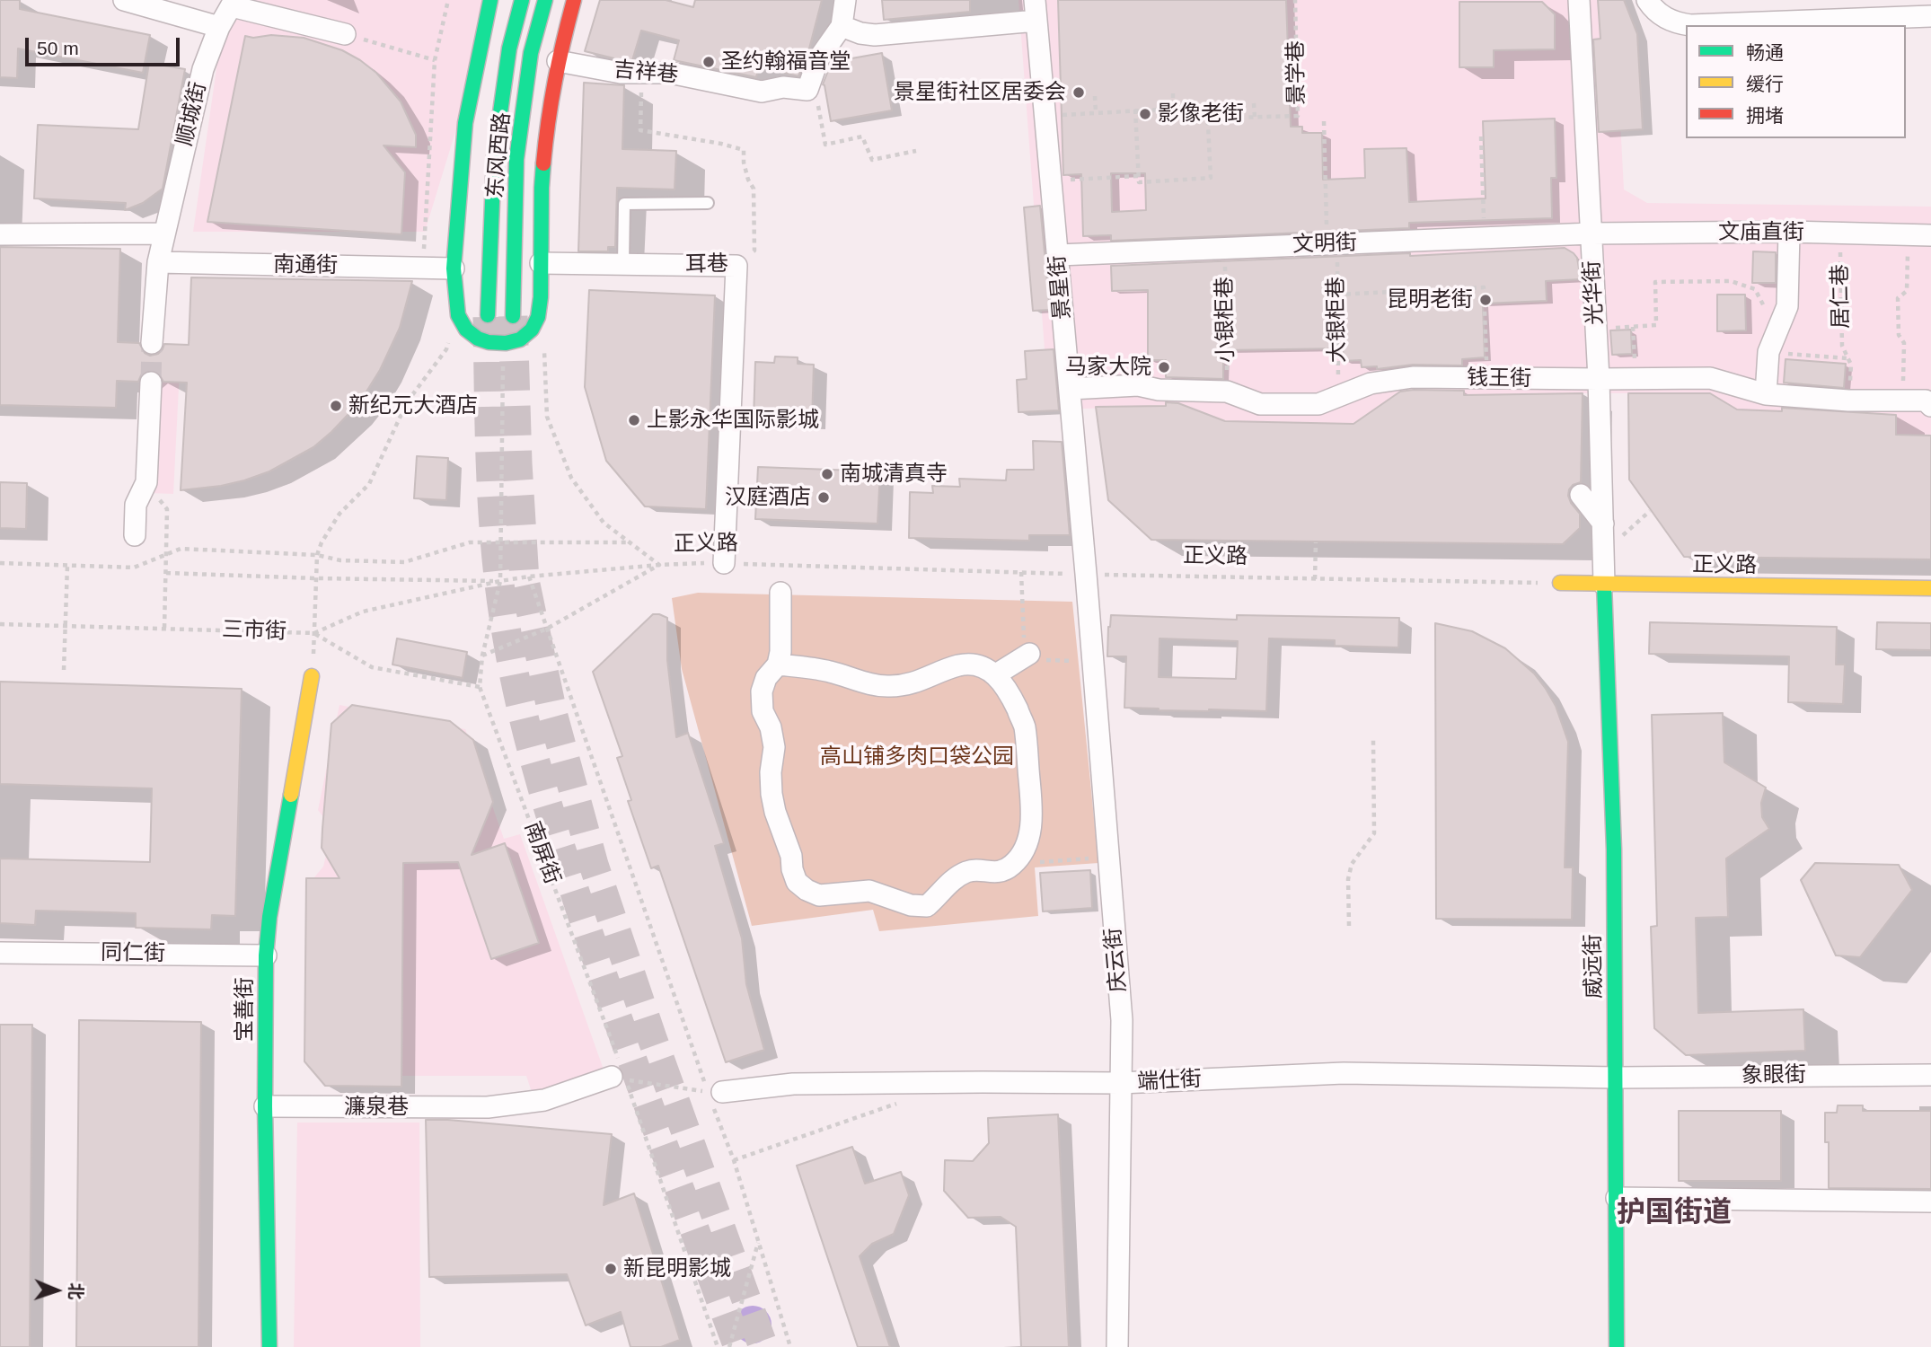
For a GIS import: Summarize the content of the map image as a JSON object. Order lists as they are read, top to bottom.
{
  "streets": {
    "street": [
      "吉祥巷",
      "顺城街",
      "东风西路",
      "文庙直街",
      "文明街",
      "耳巷",
      "南通街",
      "景星街",
      "光华街",
      "钱王街",
      "正义路",
      "同仁街",
      "庆云街",
      "威远街",
      "宝善街",
      "象眼街",
      "端仕街",
      "濂泉巷"
    ],
    "path": [
      "景学巷",
      "居仁巷",
      "小银柜巷",
      "大银柜巷",
      "三市街",
      "南屏街"
    ]
  },
  "crossings": [
    ["吉祥巷", "耳巷"],
    ["景学巷", "景星街"],
    ["顺城街", "南通街"],
    ["文庙直街", "文明街"],
    ["文庙直街", "光华街"],
    ["文庙直街", "居仁巷"],
    ["文明街", "景星街"],
    ["文明街", "光华街"],
    ["文明街", "小银柜巷"],
    ["文明街", "大银柜巷"],
    ["景星街", "钱王街"],
    ["景星街", "正义路"],
    ["景星街", "庆云街"],
    ["光华街", "钱王街"],
    ["光华街", "正义路"],
    ["光华街", "威远街"],
    ["居仁巷", "钱王街"],
    ["小银柜巷", "钱王街"],
    ["大银柜巷", "钱王街"],
    ["正义路", "三市街"],
    ["正义路", "南屏街"],
    ["正义路", "庆云街"],
    ["正义路", "威远街"],
    ["三市街", "南屏街"],
    ["南屏街", "濂泉巷"],
    ["同仁街", "宝善街"],
    ["庆云街", "端仕街"],
    ["威远街", "象眼街"],
    ["威远街", "端仕街"],
    ["宝善街", "濂泉巷"],
    ["象眼街", "端仕街"]
  ],
  "districts": ["护国街道"],
  "parks": ["高山铺多肉口袋公园"],
  "places": [
    "圣约翰福音堂",
    "景星街社区居委会",
    "影像老街",
    "昆明老街",
    "马家大院",
    "新纪元大酒店",
    "上影永华国际影城",
    "南城清真寺",
    "汉庭酒店",
    "新昆明影城"
  ],
  "legend": ["畅通", "缓行", "拥堵"],
  "scale_bar": "50 m",
  "north": "right"
}
